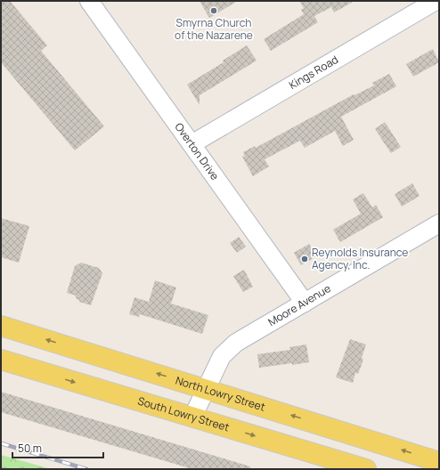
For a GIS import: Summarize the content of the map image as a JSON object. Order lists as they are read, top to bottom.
{
  "streets": {
    "main road": ["North Lowry Street", "South Lowry Street"],
    "street": ["Kings Road", "Overton Drive", "Moore Avenue"]
  },
  "crossings": [
    ["Kings Road", "Overton Drive"],
    ["Overton Drive", "Moore Avenue"],
    ["Moore Avenue", "North Lowry Street"],
    ["Moore Avenue", "South Lowry Street"]
  ],
  "one_way": ["North Lowry Street", "South Lowry Street"],
  "places": ["Smyrna Church of the Nazarene", "Reynolds Insurance Agency, Inc."],
  "scale_bar": "50 m"
}
